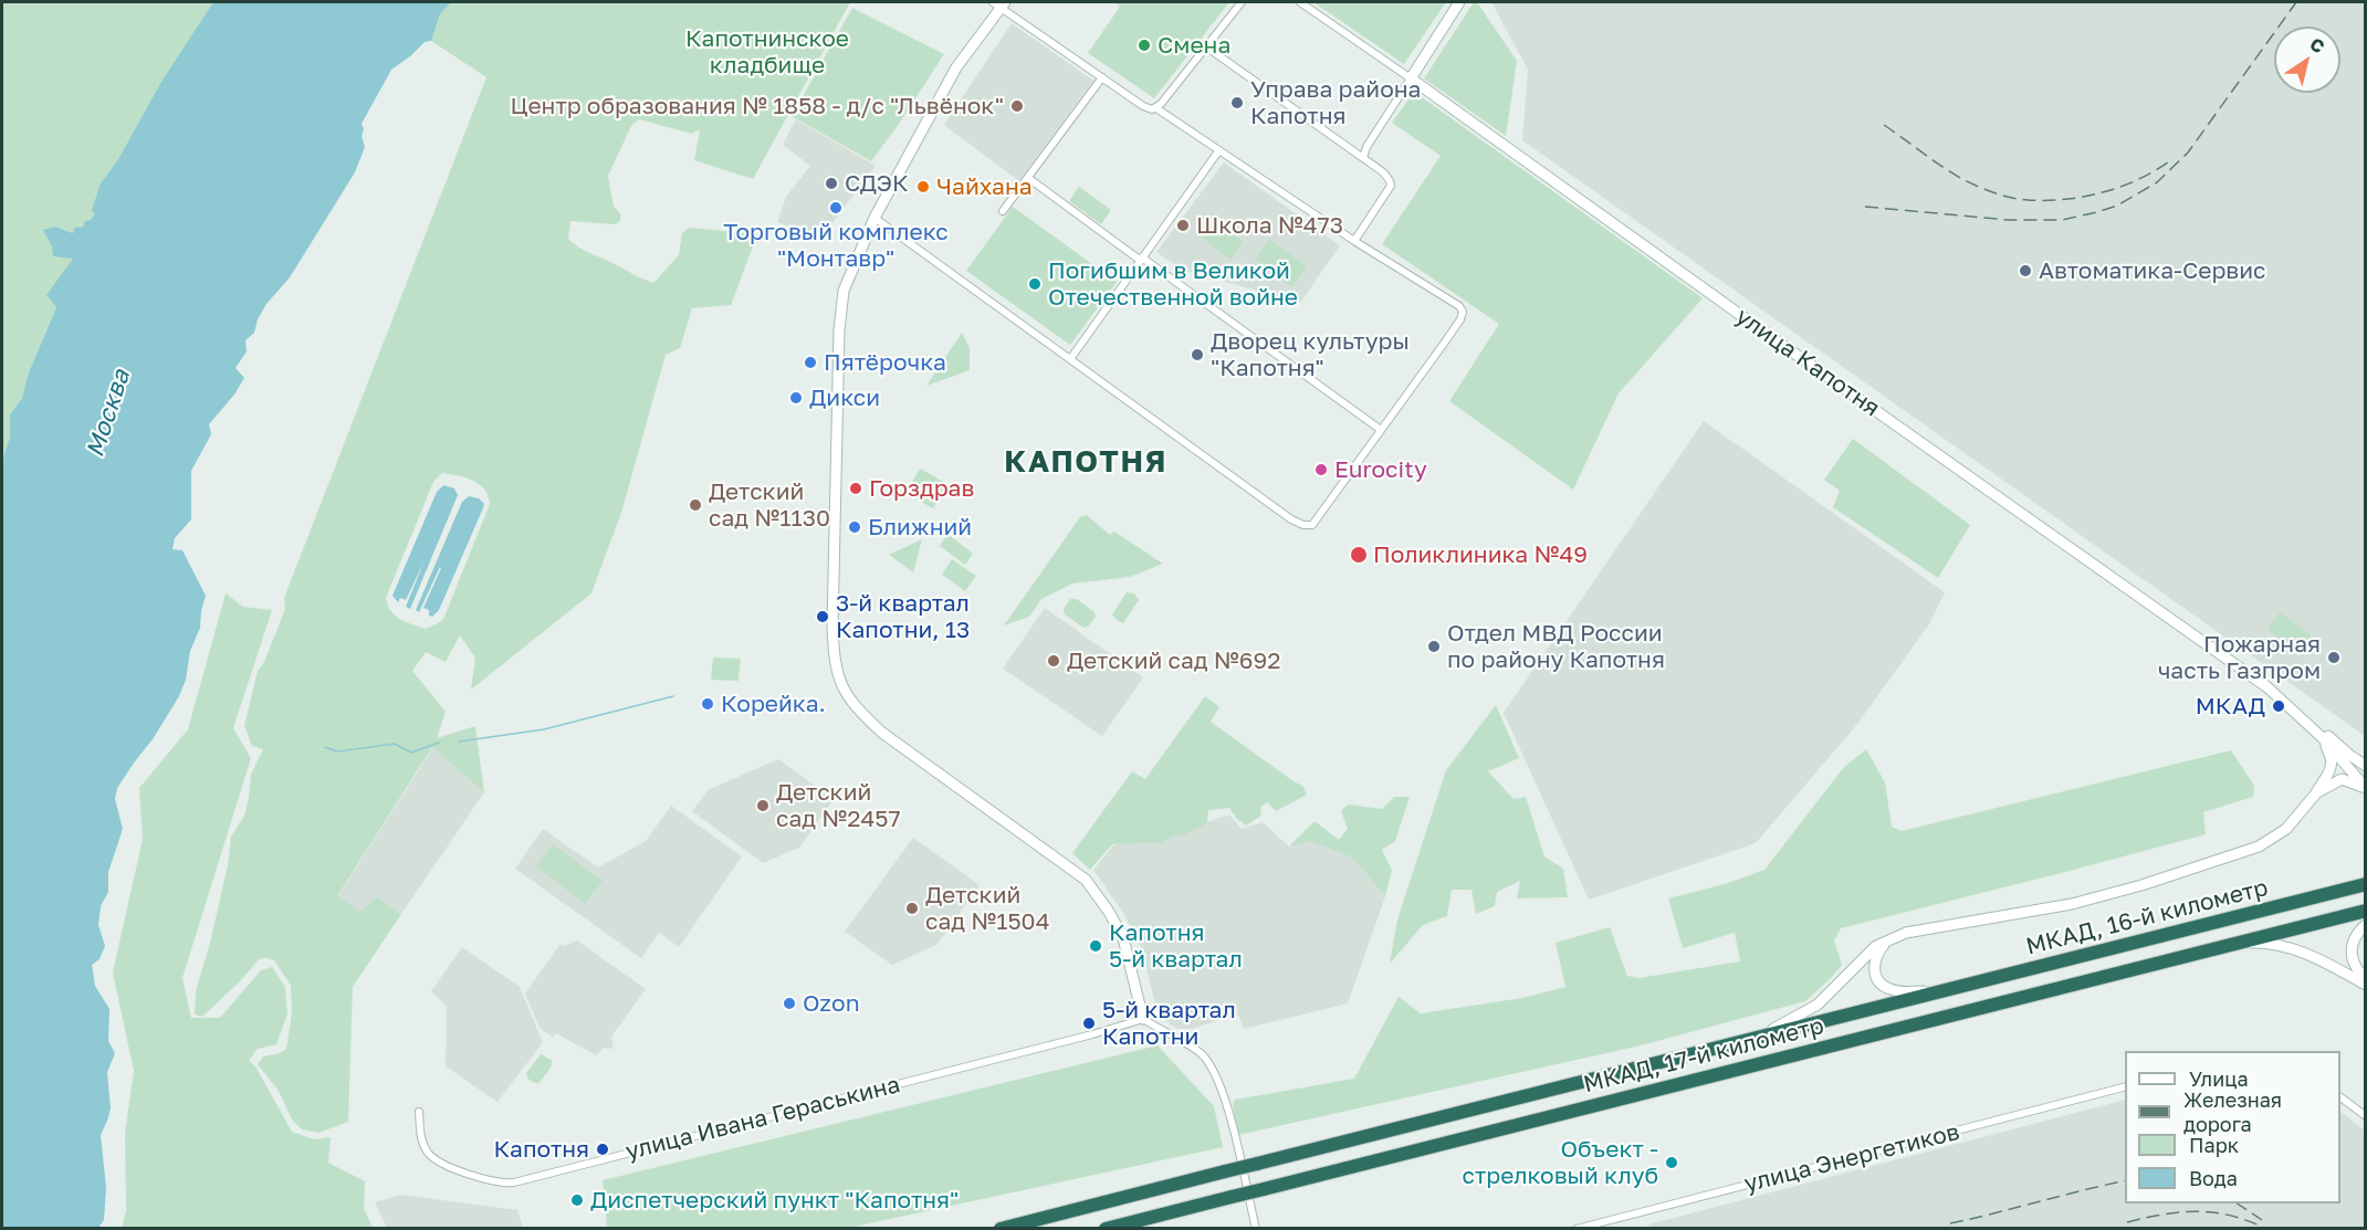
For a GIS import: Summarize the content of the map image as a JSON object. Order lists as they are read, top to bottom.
{
  "streets": {
    "highway": ["МКАД, 16-й километр", "МКАД, 17-й километр"],
    "main road": ["улица Капотня"],
    "street": ["улица Ивана Гераськина", "улица Энергетиков"]
  },
  "crossings": [
    ["МКАД, 16-й километр", "МКАД, 17-й километр"]
  ],
  "districts": ["КАПОТНЯ"],
  "water": ["Москва"],
  "parks": ["Капотнинское кладбище"],
  "places": [
    "Смена",
    "Управа района Капотня",
    "Центр образования № 1858 - д/с \"Львёнок\"",
    "СДЭК",
    "Чайхана",
    "Торговый комплекс \"Монтавр\"",
    "Школа №473",
    "Автоматика-Сервис",
    "Погибшим в Великой Отечественной войне",
    "Дворец культуры \"Капотня\"",
    "Пятёрочка",
    "Дикси",
    "Eurocity",
    "Горздрав",
    "Детский сад №1130",
    "Ближний",
    "Поликлиника №49",
    "3-й квартал Капотни, 13",
    "Отдел МВД России по району Капотня",
    "Пожарная часть Газпром",
    "Детский сад №692",
    "Корейка.",
    "МКАД",
    "Детский сад №2457",
    "Детский сад №1504",
    "Капотня 5-й квартал",
    "Ozon",
    "5-й квартал Капотни",
    "Капотня",
    "Объект - стрелковый клуб",
    "Диспетчерский пункт \"Капотня\""
  ],
  "legend": [
    "Улица",
    "Железная дорога",
    "Парк",
    "Вода"
  ],
  "north": "top right"
}
